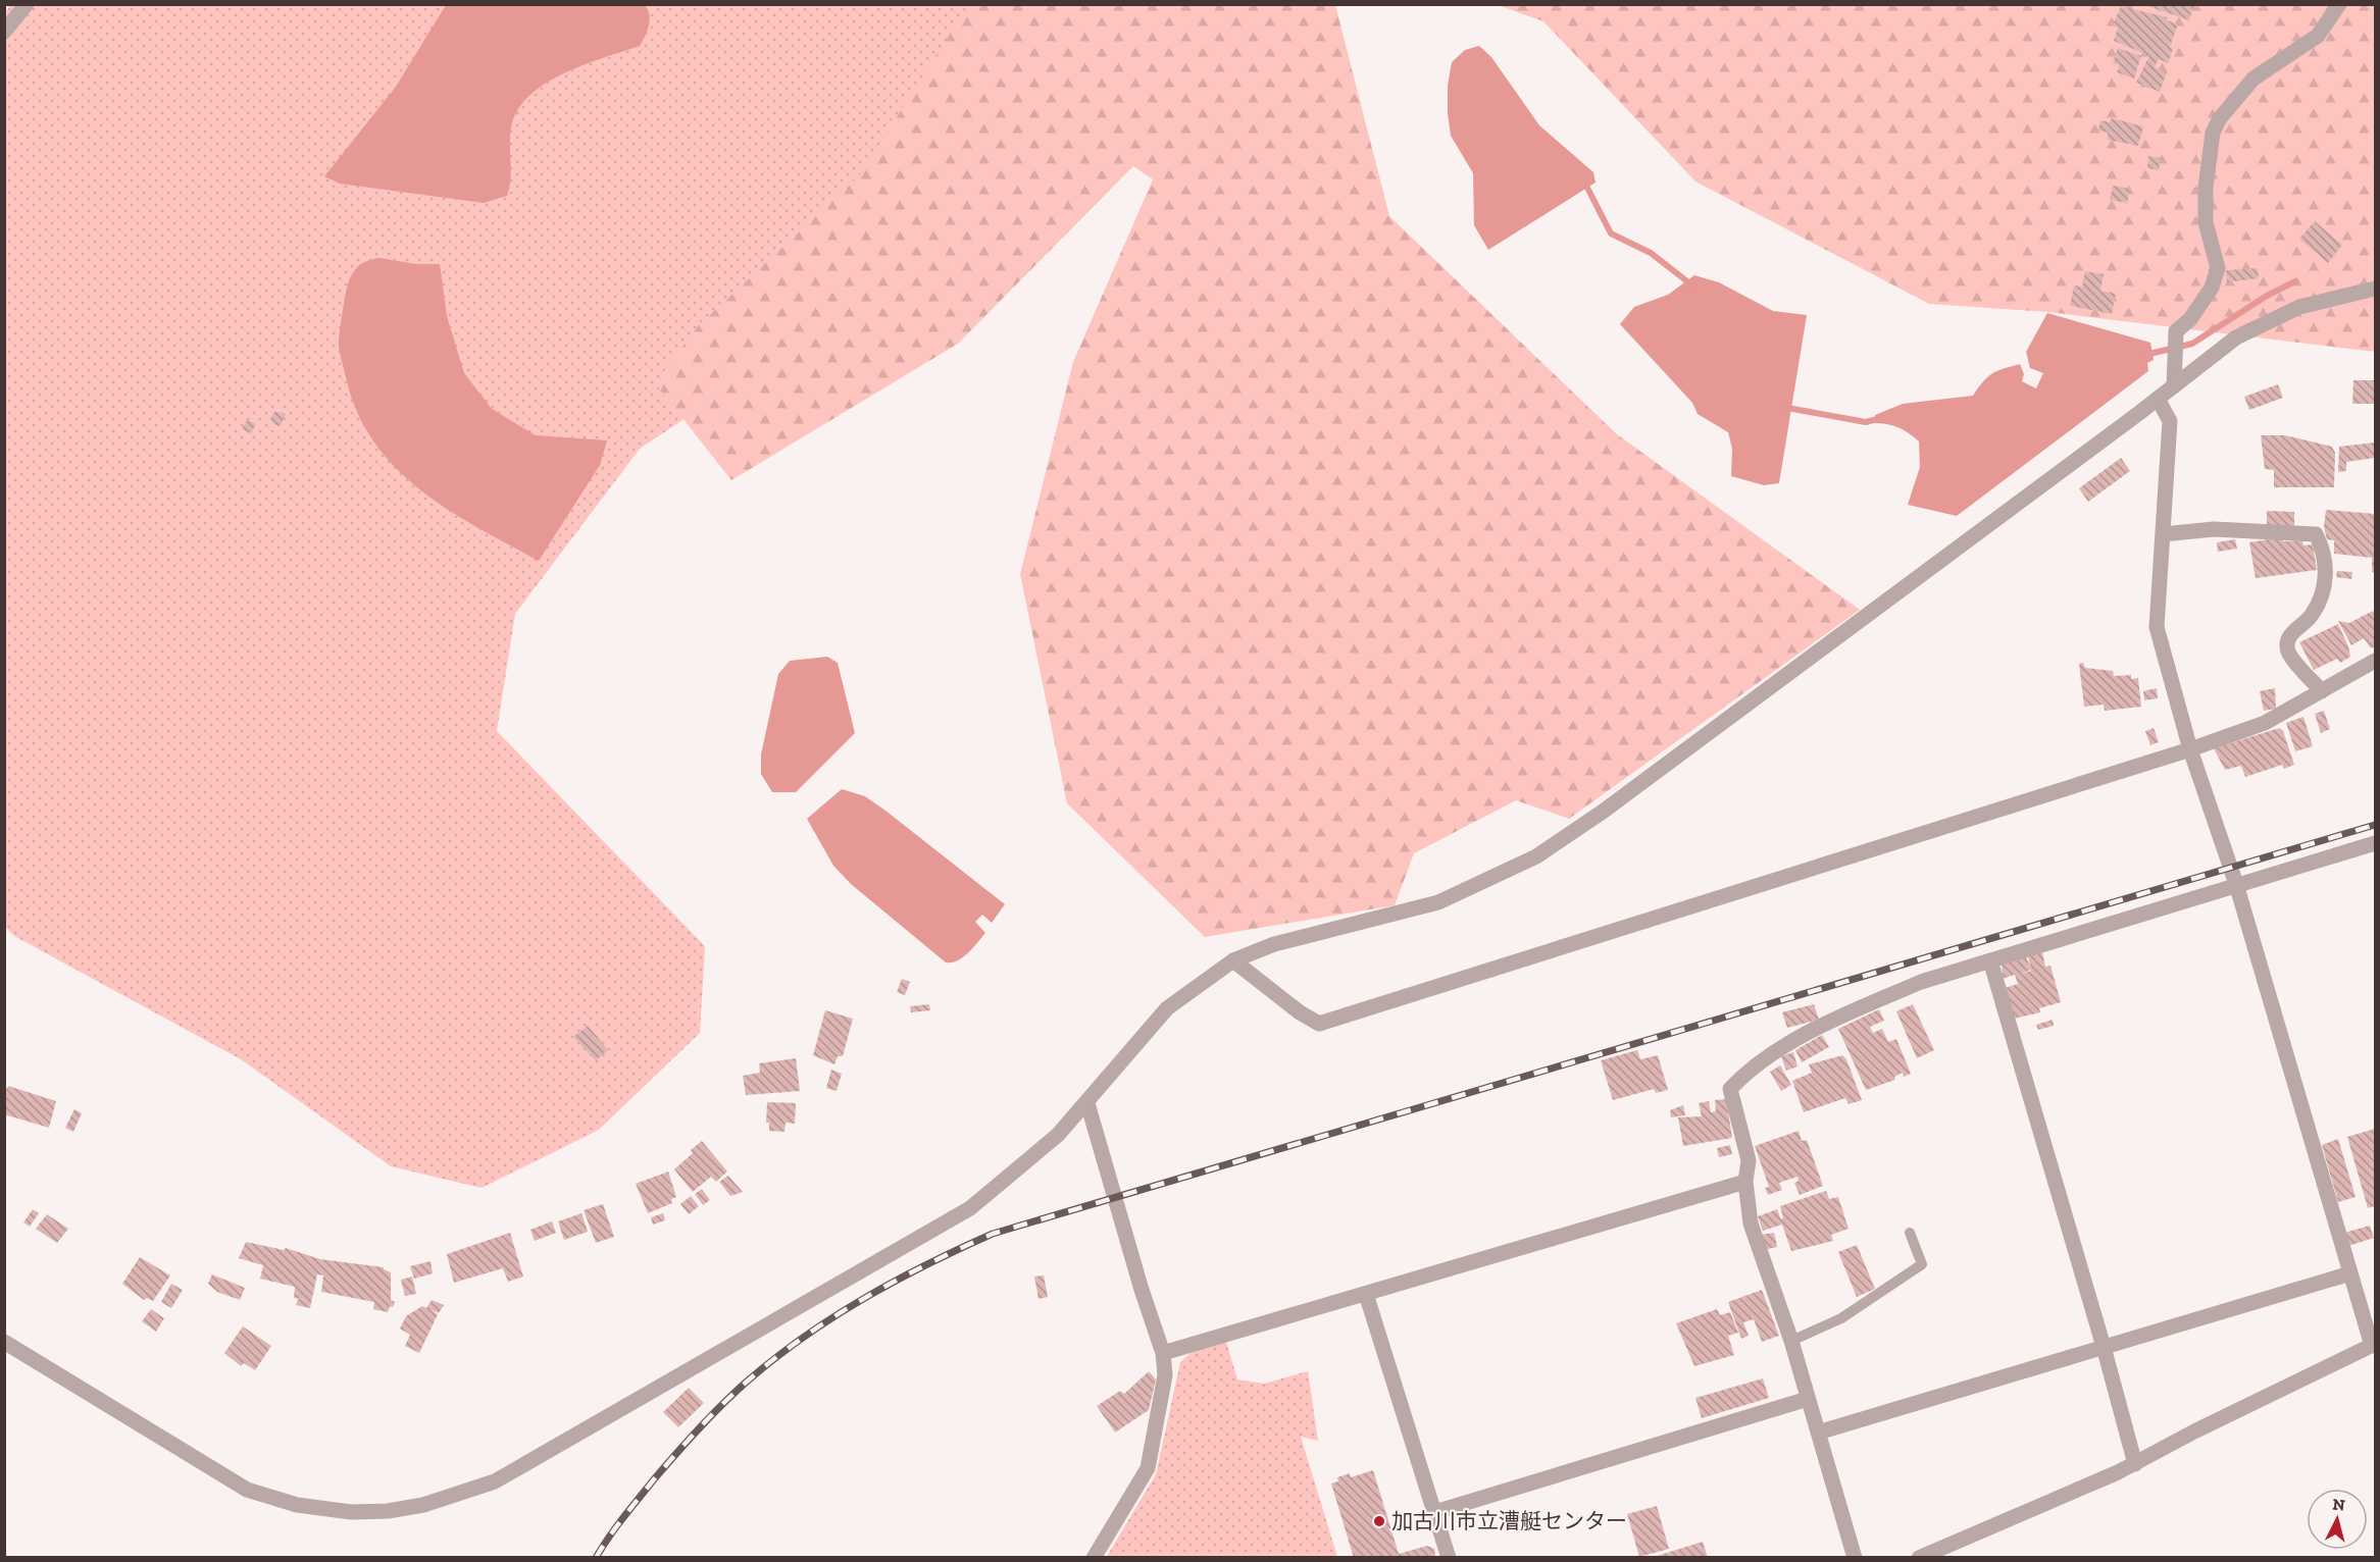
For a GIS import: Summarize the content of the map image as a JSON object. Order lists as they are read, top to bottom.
{
  "places": ["加古川市立漕艇センター"],
  "north": "top"
}
